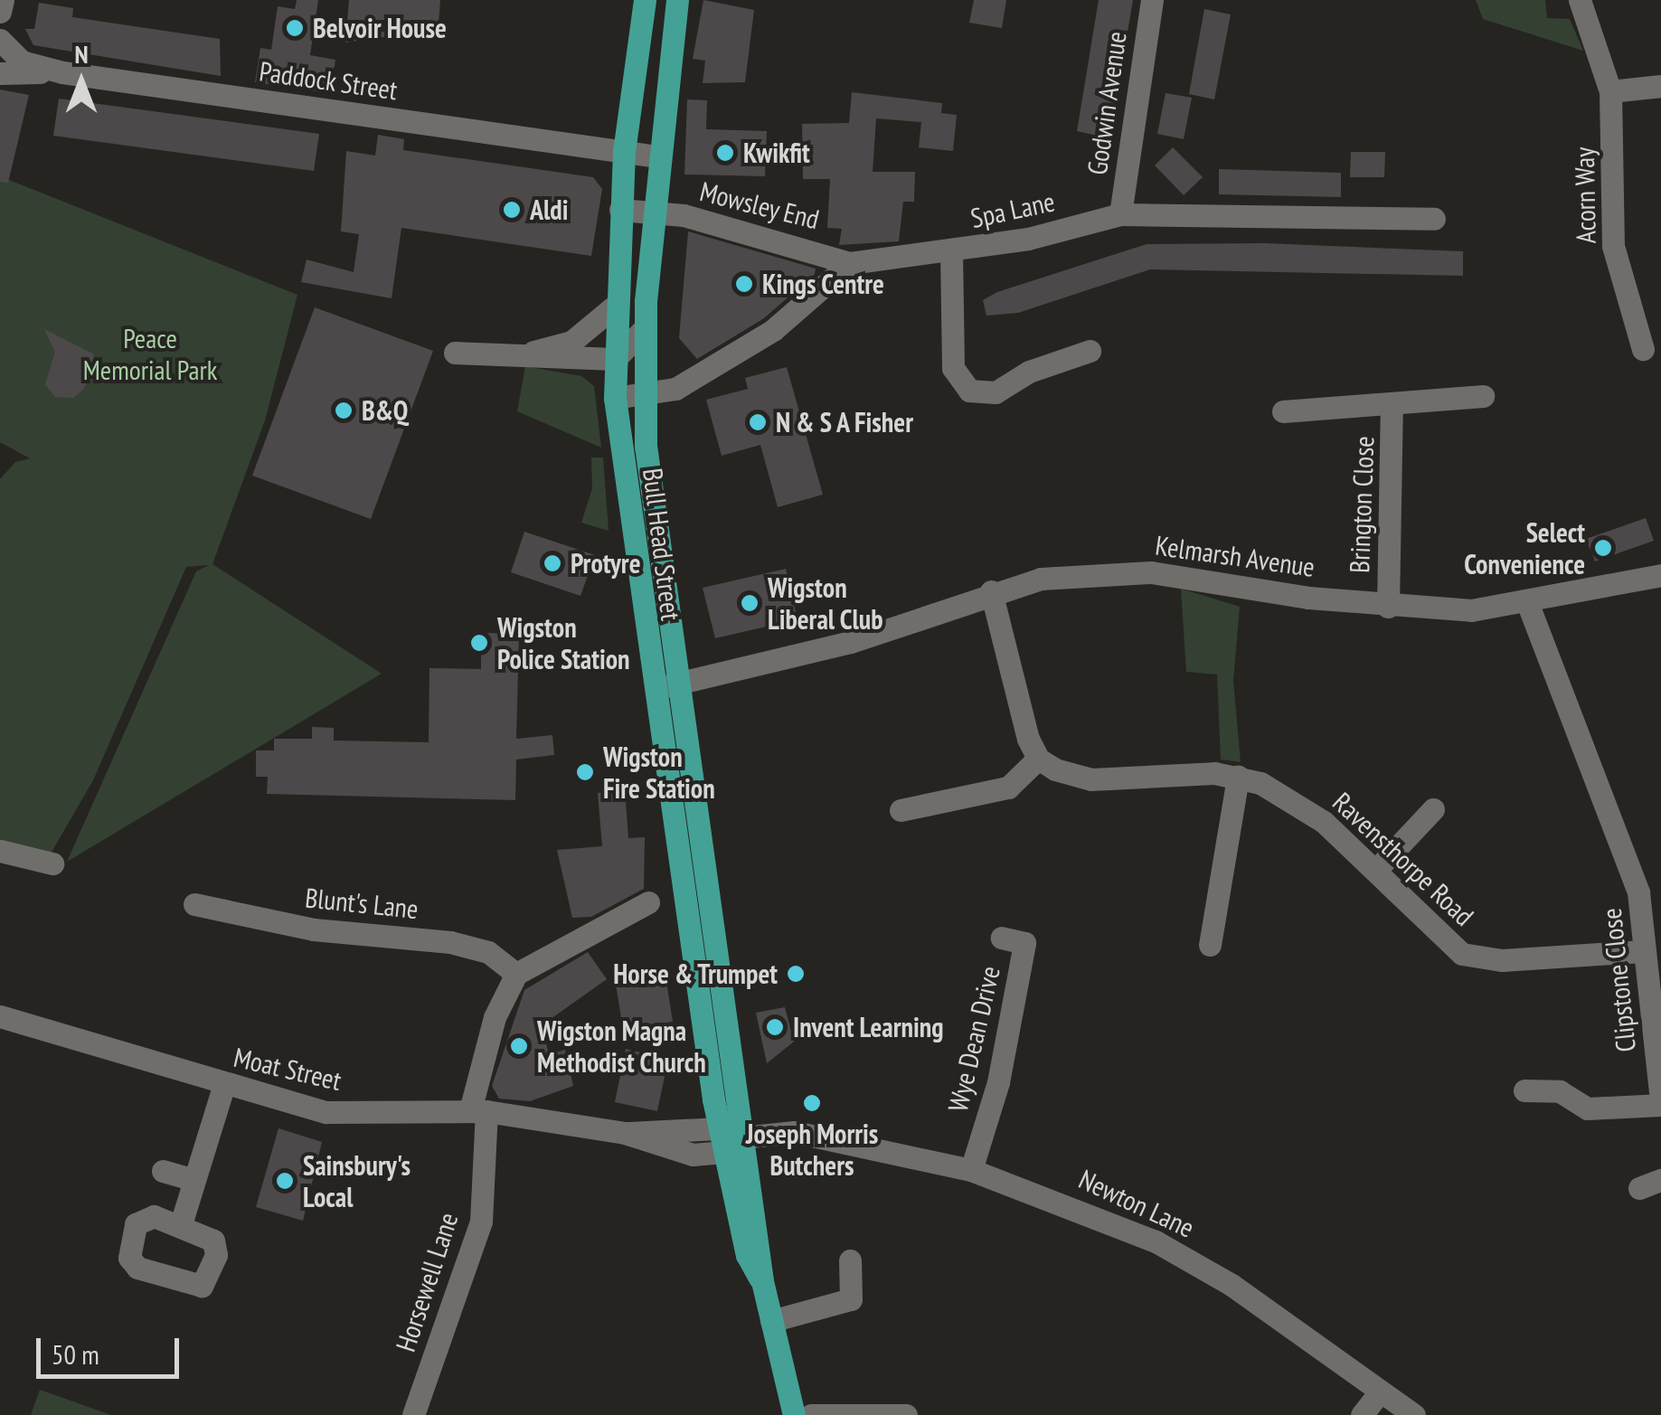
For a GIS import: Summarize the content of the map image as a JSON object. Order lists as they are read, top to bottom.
{
  "streets": {
    "main road": ["Bull Head Street"],
    "street": [
      "Paddock Street",
      "Godwin Avenue",
      "Acorn Way",
      "Mowsley End",
      "Spa Lane",
      "Brington Close",
      "Kelmarsh Avenue",
      "Ravensthorpe Road",
      "Blunt's Lane",
      "Clipstone Close",
      "Wye Dean Drive",
      "Moat Street",
      "Newton Lane",
      "Horsewell Lane"
    ]
  },
  "crossings": [
    ["Paddock Street", "Bull Head Street"],
    ["Godwin Avenue", "Spa Lane"],
    ["Mowsley End", "Spa Lane"],
    ["Mowsley End", "Bull Head Street"],
    ["Brington Close", "Kelmarsh Avenue"],
    ["Bull Head Street", "Kelmarsh Avenue"],
    ["Bull Head Street", "Moat Street"],
    ["Kelmarsh Avenue", "Clipstone Close"],
    ["Ravensthorpe Road", "Clipstone Close"],
    ["Blunt's Lane", "Horsewell Lane"],
    ["Wye Dean Drive", "Newton Lane"],
    ["Moat Street", "Newton Lane"],
    ["Moat Street", "Horsewell Lane"]
  ],
  "parks": ["Peace Memorial Park"],
  "places": [
    "Belvoir House",
    "Kwikfit",
    "Aldi",
    "Kings Centre",
    "B&Q",
    "N & S A Fisher",
    "Select Convenience",
    "Protyre",
    "Wigston Liberal Club",
    "Wigston Police Station",
    "Wigston Fire Station",
    "Horse & Trumpet",
    "Invent Learning",
    "Wigston Magna Methodist Church",
    "Joseph Morris Butchers",
    "Sainsbury's Local"
  ],
  "scale_bar": "50 m",
  "north": "top"
}
